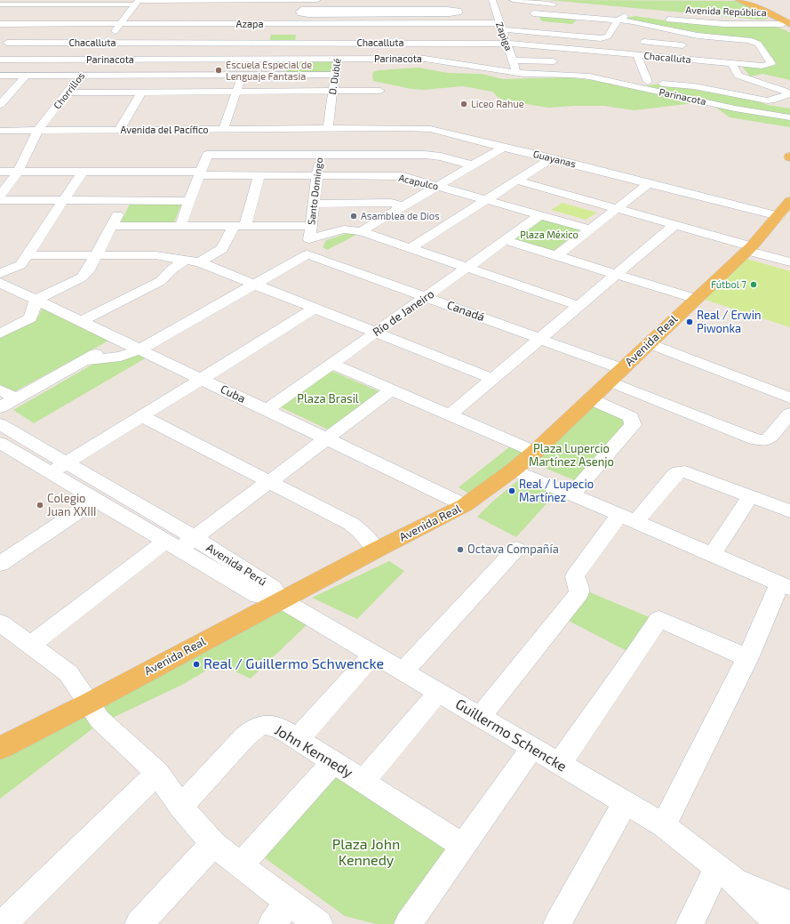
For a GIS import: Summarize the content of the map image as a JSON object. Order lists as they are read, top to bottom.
{
  "streets": {
    "main road": ["Avenida Real"],
    "street": [
      "Avenida República",
      "Azapa",
      "Zapiga",
      "Chacalluta",
      "Parinacota",
      "D. Dublé",
      "Chorrillos",
      "Avenida del Pacífico",
      "Guayanas",
      "Acapulco",
      "Santo Domingo",
      "Canadá",
      "Río de Janeiro",
      "Cuba",
      "Avenida Perú",
      "Guillermo Schencke",
      "John Kennedy"
    ]
  },
  "crossings": [
    ["Azapa", "Zapiga"],
    ["Azapa", "Chacalluta"],
    ["Azapa", "D. Dublé"],
    ["Azapa", "Chorrillos"],
    ["Zapiga", "Chacalluta"],
    ["Zapiga", "Parinacota"],
    ["Chacalluta", "D. Dublé"],
    ["Chacalluta", "Chorrillos"],
    ["Parinacota", "D. Dublé"],
    ["Parinacota", "Chorrillos"],
    ["D. Dublé", "Avenida del Pacífico"],
    ["D. Dublé", "Guayanas"],
    ["D. Dublé", "Santo Domingo"],
    ["Chorrillos", "Avenida del Pacífico"],
    ["Chorrillos", "Acapulco"],
    ["Avenida del Pacífico", "Guayanas"],
    ["Avenida del Pacífico", "Santo Domingo"],
    ["Guayanas", "Santo Domingo"],
    ["Guayanas", "Avenida Real"],
    ["Acapulco", "Santo Domingo"],
    ["Acapulco", "Río de Janeiro"],
    ["Santo Domingo", "Canadá"],
    ["Canadá", "Río de Janeiro"],
    ["Canadá", "Avenida Real"],
    ["Río de Janeiro", "Cuba"],
    ["Avenida Real", "Cuba"],
    ["Avenida Real", "Avenida Perú"],
    ["Avenida Real", "Guillermo Schencke"],
    ["Avenida Perú", "Guillermo Schencke"]
  ],
  "parks": [
    "Plaza México",
    "Plaza Brasil",
    "Plaza Lupercio Martínez Asenjo",
    "Plaza John Kennedy"
  ],
  "places": [
    "Escuela Especial de Lenguaje Fantasia",
    "Liceo Rahue",
    "Asamblea de Dios",
    "Fútbol 7",
    "Real / Erwin Piwonka",
    "Real / Lupecio Martínez",
    "Colegio Juan XXIII",
    "Octava Compañía",
    "Real / Guillermo Schwencke"
  ]
}
